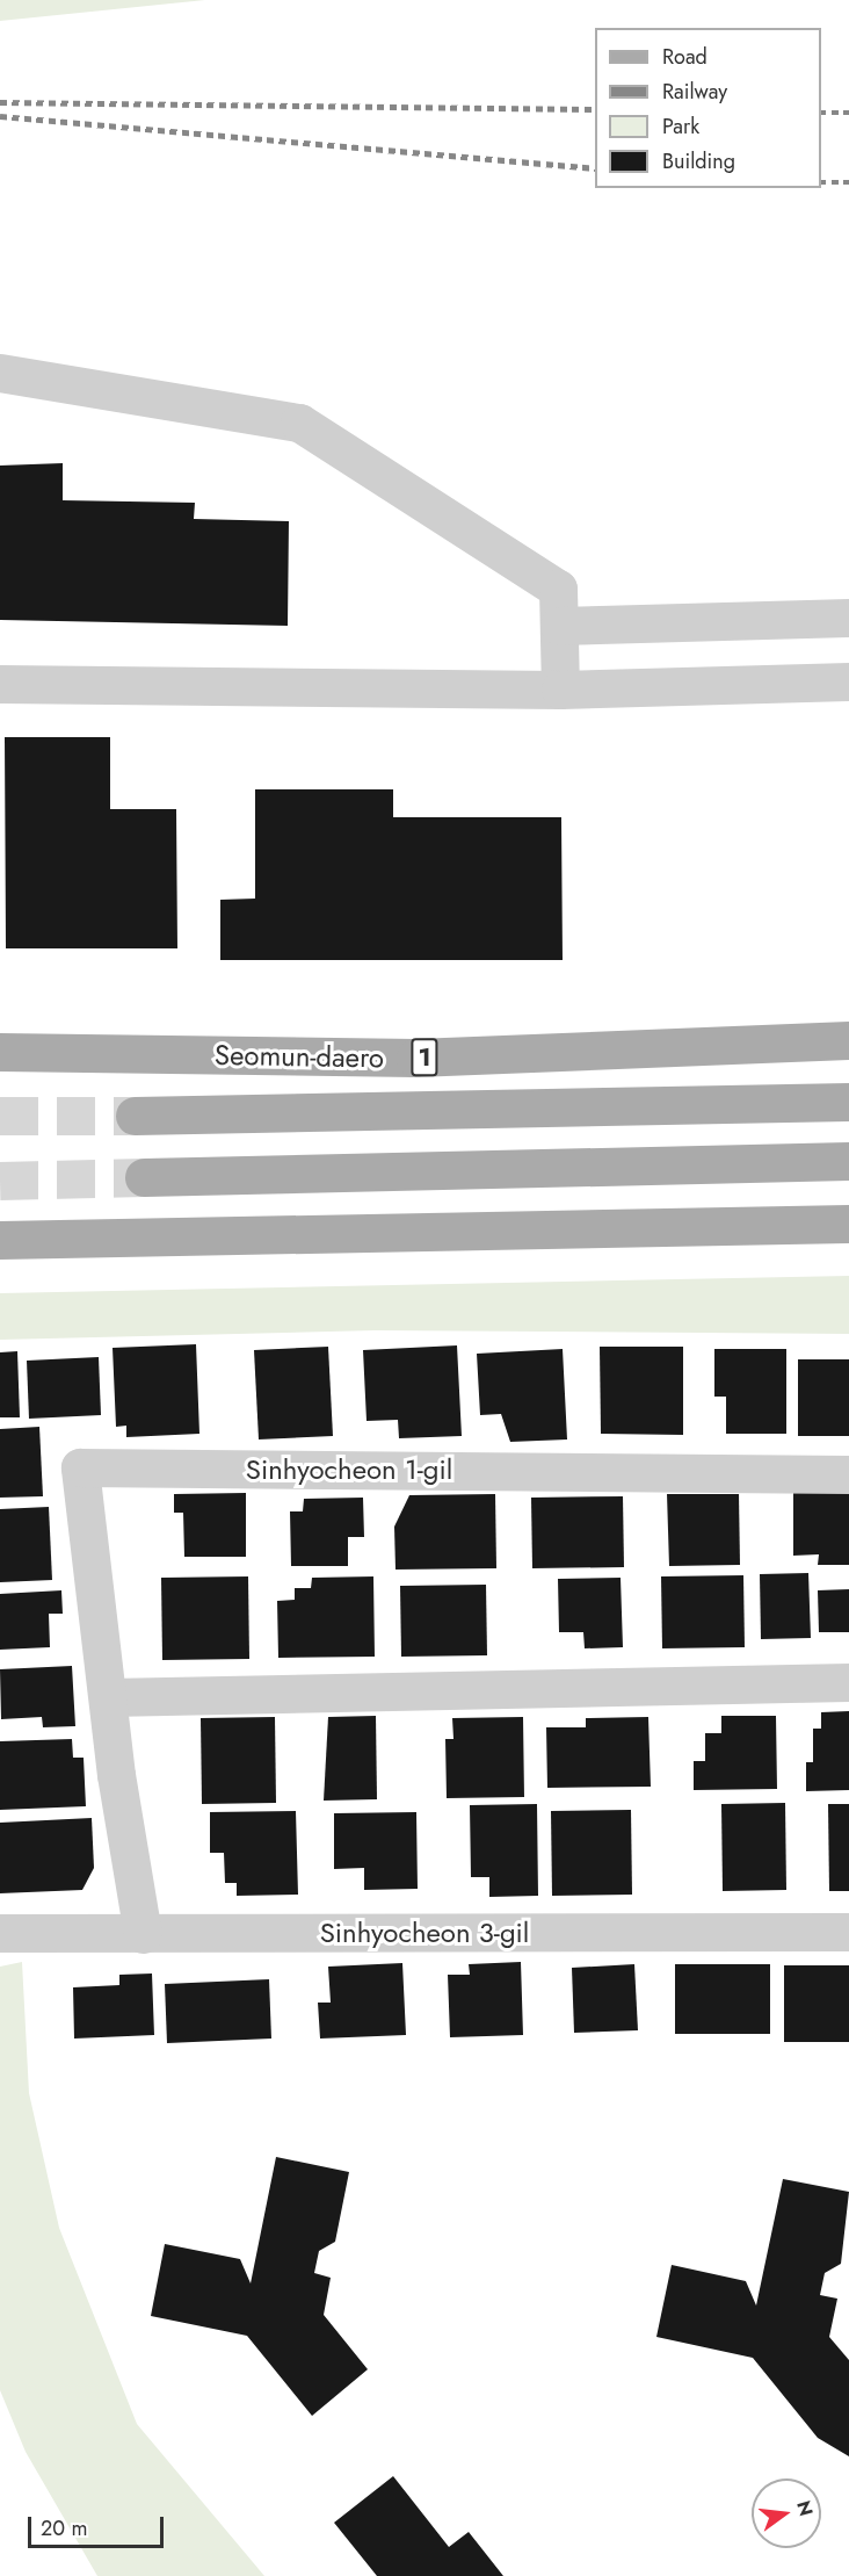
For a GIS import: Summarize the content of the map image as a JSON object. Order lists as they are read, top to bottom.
{
  "streets": {
    "main road": ["Seomun-daero", "1"],
    "street": ["Sinhyocheon 1-gil", "Sinhyocheon 3-gil"]
  },
  "crossings": [
    ["Sinhyocheon 1-gil", "Sinhyocheon 3-gil"]
  ],
  "legend": [
    "Road",
    "Railway",
    "Park",
    "Building"
  ],
  "scale_bar": "20 m",
  "north": "right"
}
